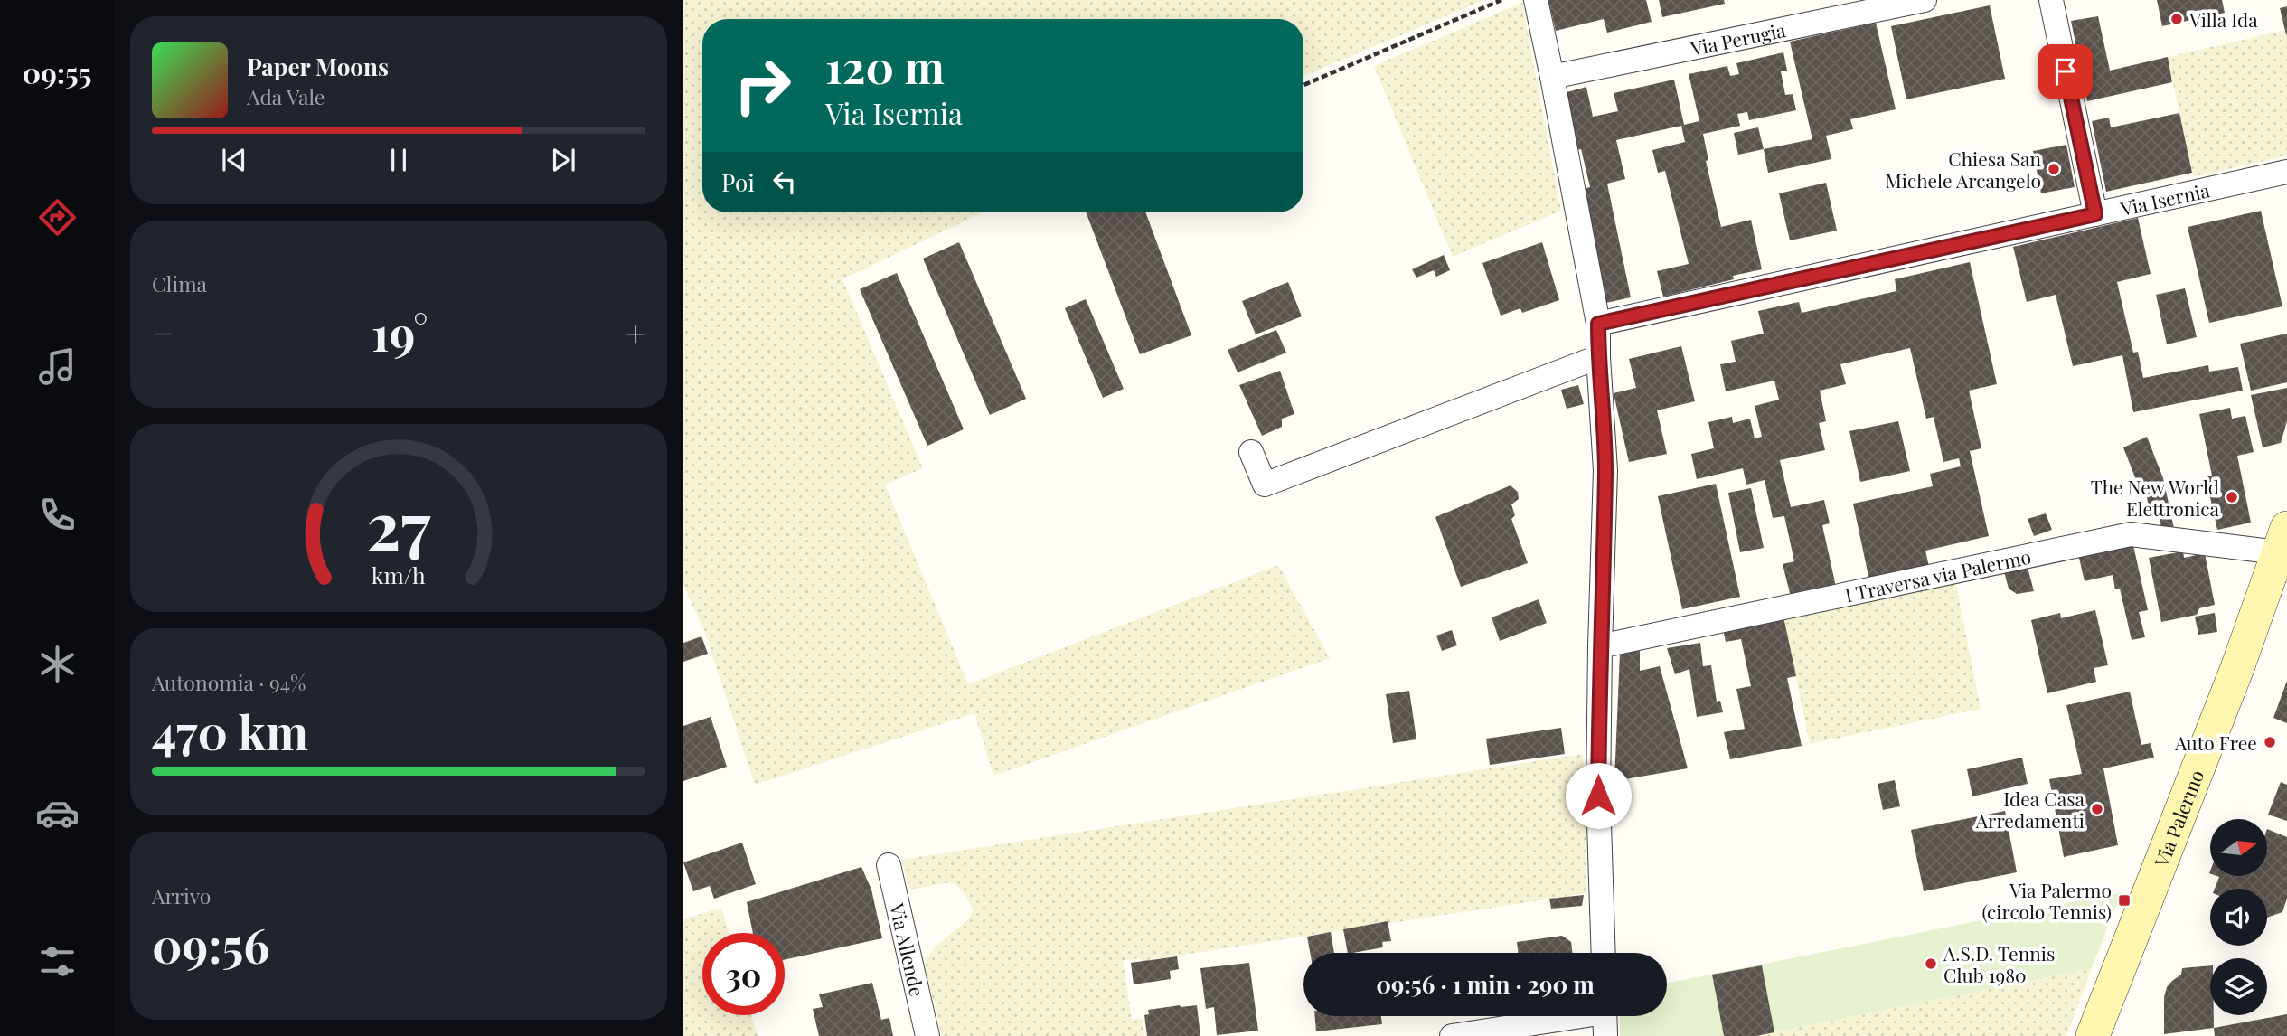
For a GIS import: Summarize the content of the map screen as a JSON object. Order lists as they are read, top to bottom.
{
  "streets": {
    "main road": ["Via Palermo"],
    "street": [
      "Via Perugia",
      "Via Isernia",
      "I Traversa via Palermo",
      "Via Allende"
    ]
  },
  "crossings": [
    ["I Traversa via Palermo", "Via Palermo"]
  ],
  "places": {
    "other": [
      "Villa Ida",
      "Chiesa San Michele Arcangelo",
      "The New World Elettronica",
      "Auto Free",
      "Idea Casa Arredamenti",
      "A.S.D. Tennis Club 1980"
    ],
    "transit": ["Via Palermo (circolo Tennis)"]
  },
  "north": "right",
  "page": {
    "tabs": "09:55",
    "turn": ["120 m", "Via Isernia"],
    "song": ["Paper Moons", "Ada Vale"],
    "then": "Poi",
    "tile": [
      "Clima",
      ["Autonomia · 94%", "470 km"],
      ["Arrivo", "09:56"]
    ],
    "heat": ["−", "19°", "+"],
    "limit": "30",
    "trip": "09:56 · 1 min · 290 m",
    "gauge": ["27", "km/h"]
  }
}
